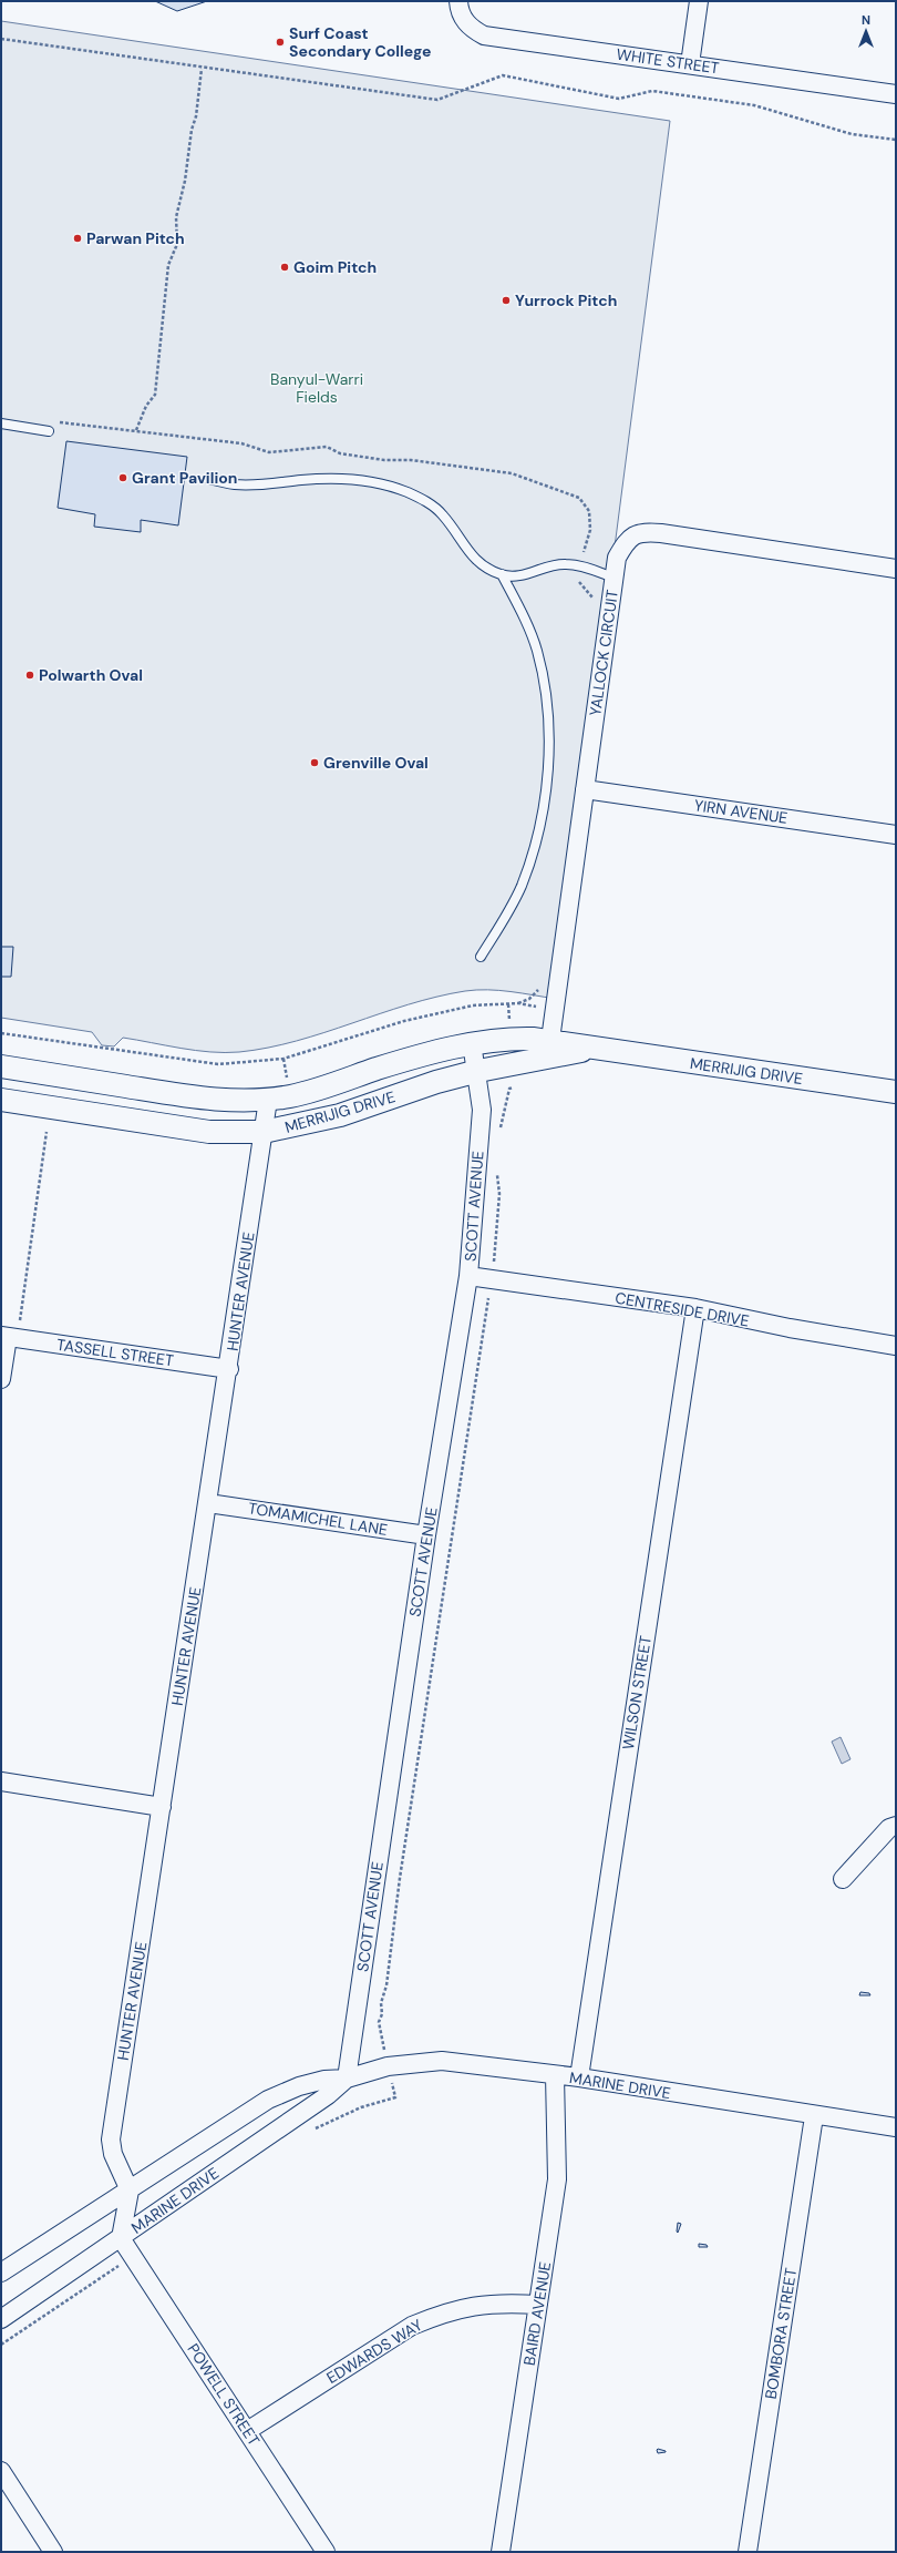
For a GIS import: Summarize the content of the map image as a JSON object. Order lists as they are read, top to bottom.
{
  "streets": {
    "street": [
      "WHITE STREET",
      "YALLOCK CIRCUIT",
      "YIRN AVENUE",
      "MERRIJIG DRIVE",
      "SCOTT AVENUE",
      "HUNTER AVENUE",
      "CENTRESIDE DRIVE",
      "TASSELL STREET",
      "TOMAMICHEL LANE",
      "WILSON STREET",
      "MARINE DRIVE",
      "BAIRD AVENUE",
      "BOMBORA STREET",
      "EDWARDS WAY",
      "POWELL STREET"
    ]
  },
  "crossings": [
    ["YALLOCK CIRCUIT", "YIRN AVENUE"],
    ["YALLOCK CIRCUIT", "MERRIJIG DRIVE"],
    ["MERRIJIG DRIVE", "SCOTT AVENUE"],
    ["MERRIJIG DRIVE", "HUNTER AVENUE"],
    ["SCOTT AVENUE", "CENTRESIDE DRIVE"],
    ["SCOTT AVENUE", "TOMAMICHEL LANE"],
    ["SCOTT AVENUE", "MARINE DRIVE"],
    ["HUNTER AVENUE", "TASSELL STREET"],
    ["HUNTER AVENUE", "TOMAMICHEL LANE"],
    ["HUNTER AVENUE", "MARINE DRIVE"],
    ["CENTRESIDE DRIVE", "WILSON STREET"],
    ["WILSON STREET", "MARINE DRIVE"],
    ["MARINE DRIVE", "BAIRD AVENUE"],
    ["MARINE DRIVE", "BOMBORA STREET"],
    ["MARINE DRIVE", "POWELL STREET"],
    ["BAIRD AVENUE", "EDWARDS WAY"],
    ["EDWARDS WAY", "POWELL STREET"]
  ],
  "parks": ["Banyul-Warri Fields"],
  "places": [
    "Surf Coast Secondary College",
    "Parwan Pitch",
    "Goim Pitch",
    "Yurrock Pitch",
    "Grant Pavilion",
    "Polwarth Oval",
    "Grenville Oval"
  ],
  "north": "top"
}
